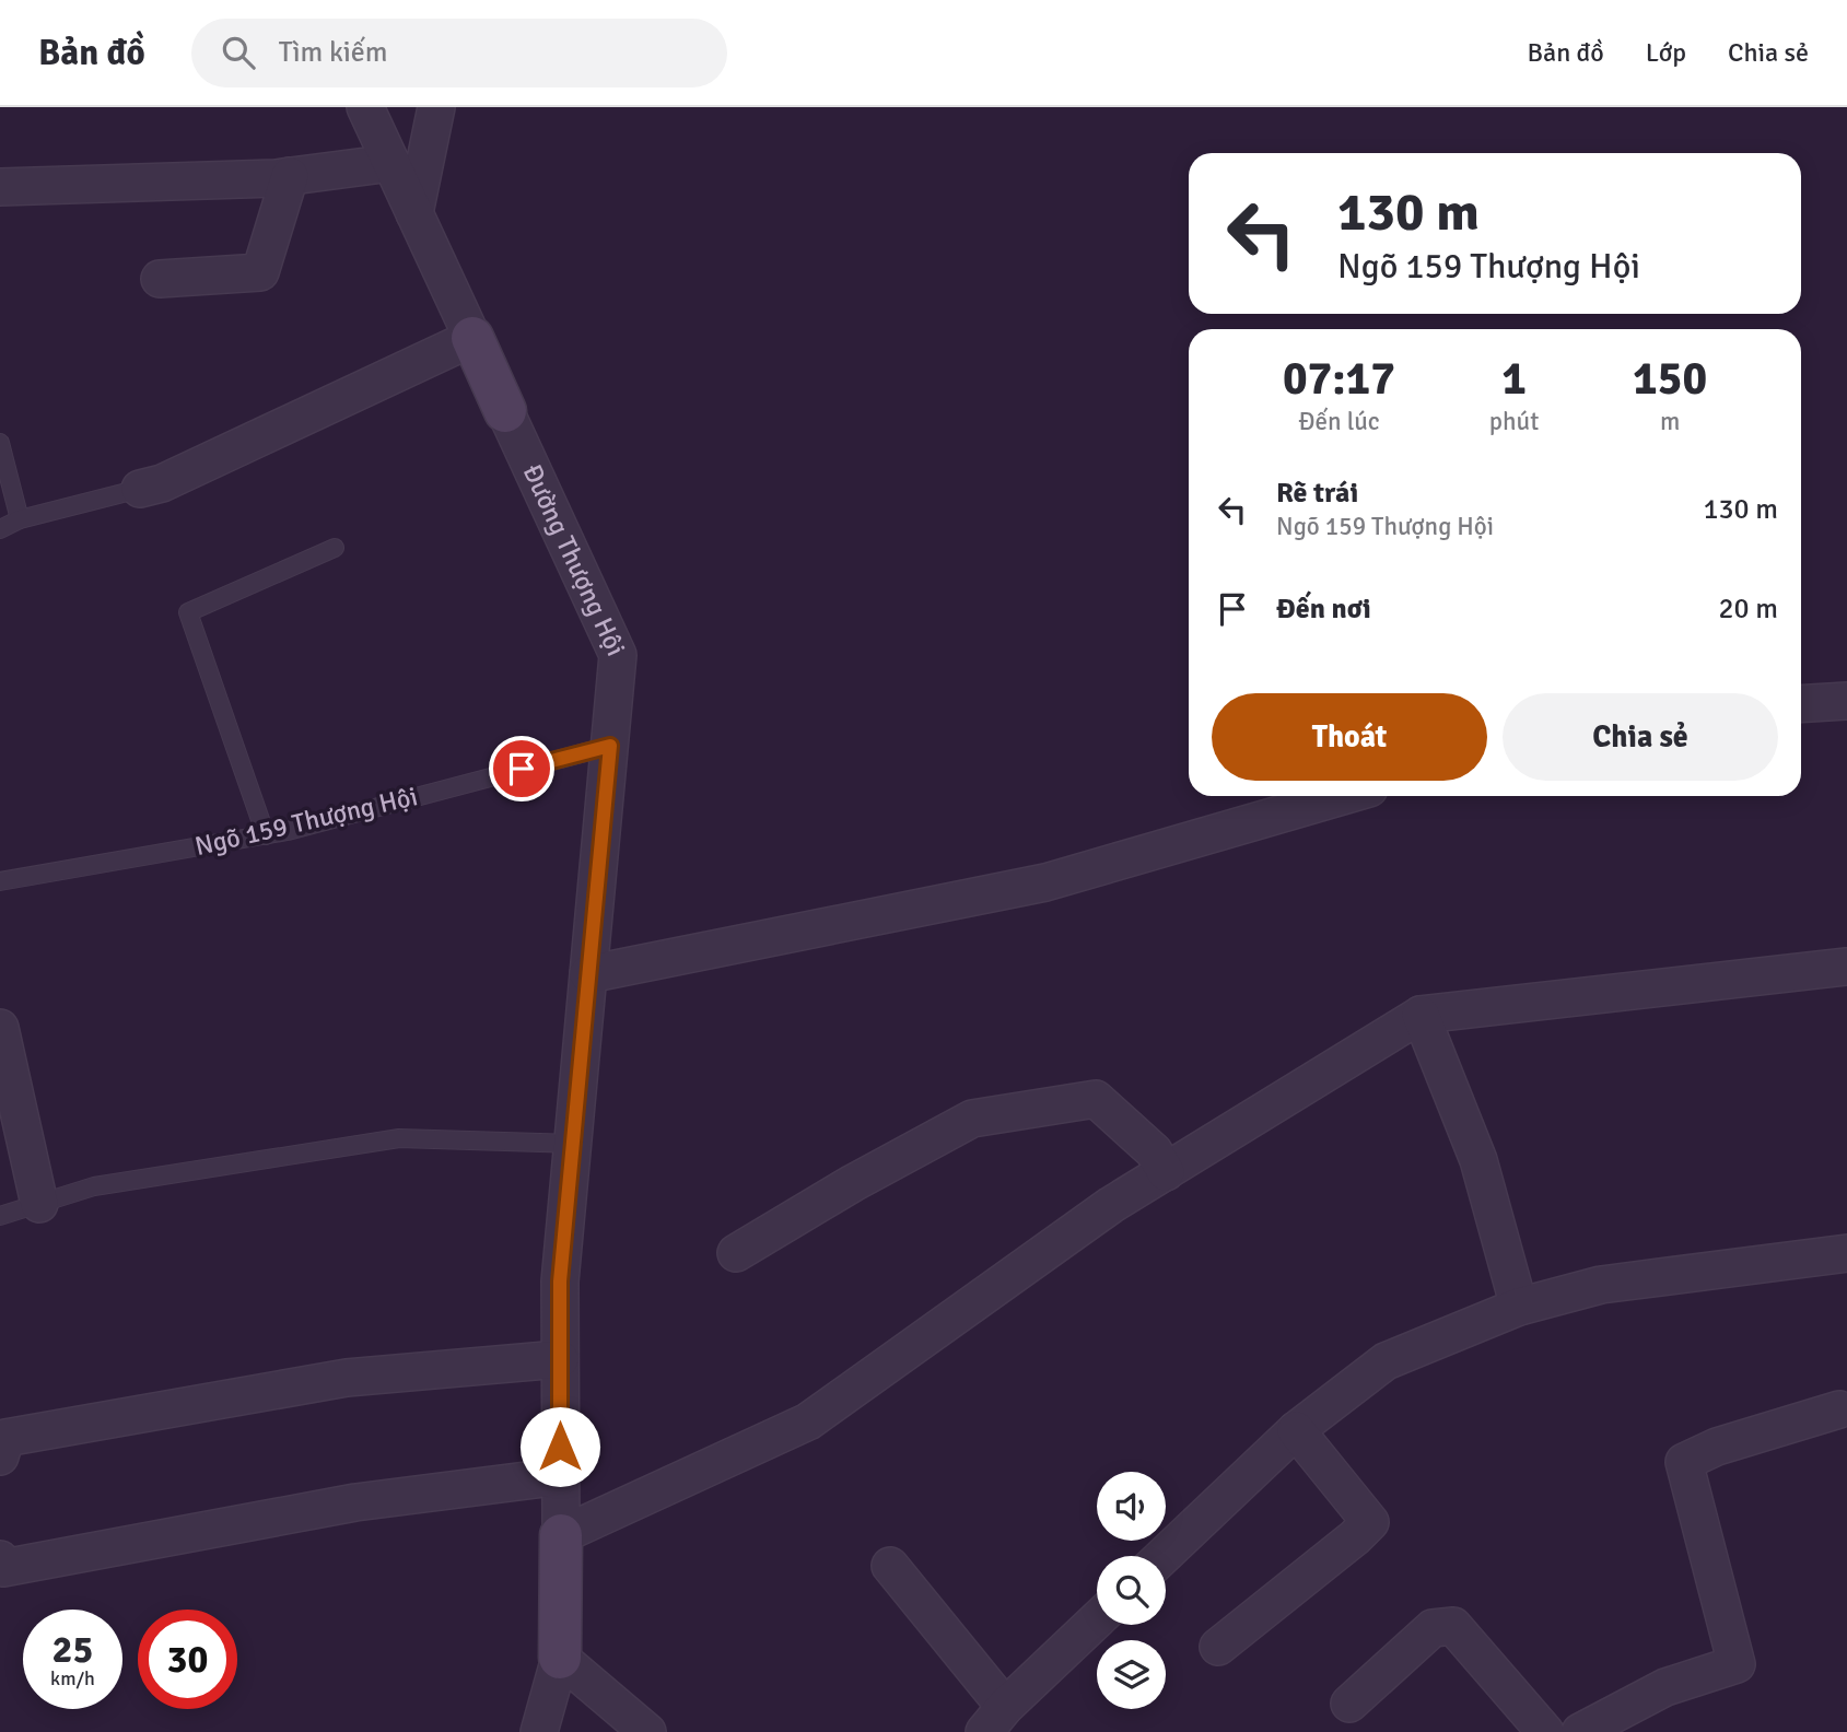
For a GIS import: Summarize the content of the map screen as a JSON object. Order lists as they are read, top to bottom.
{
  "streets": {
    "street": ["Đường Thượng Hội"],
    "lane": ["Ngõ 159 Thượng Hội"]
  },
  "crossings": [
    ["Đường Thượng Hội", "Ngõ 159 Thượng Hội"]
  ],
  "page": {
    "header": "Bản đồ",
    "search": "Tìm kiếm",
    "nav": ["Bản đồ", "Lớp", "Chia sẻ"],
    "turn": ["130 m", "Ngõ 159 Thượng Hội"],
    "eta": [
      "07:17",
      "Đến lúc",
      "1",
      "phút",
      "150",
      "m"
    ],
    "list": [
      {
        "name": "Rẽ trái",
        "note": "Ngõ 159 Thượng Hội",
        "value": "130 m"
      },
      {
        "name": "Đến nơi",
        "value": "20 m"
      }
    ],
    "buttons": ["Thoát", "Chia sẻ"],
    "speed": "25 km/h",
    "limit": "30"
  }
}
